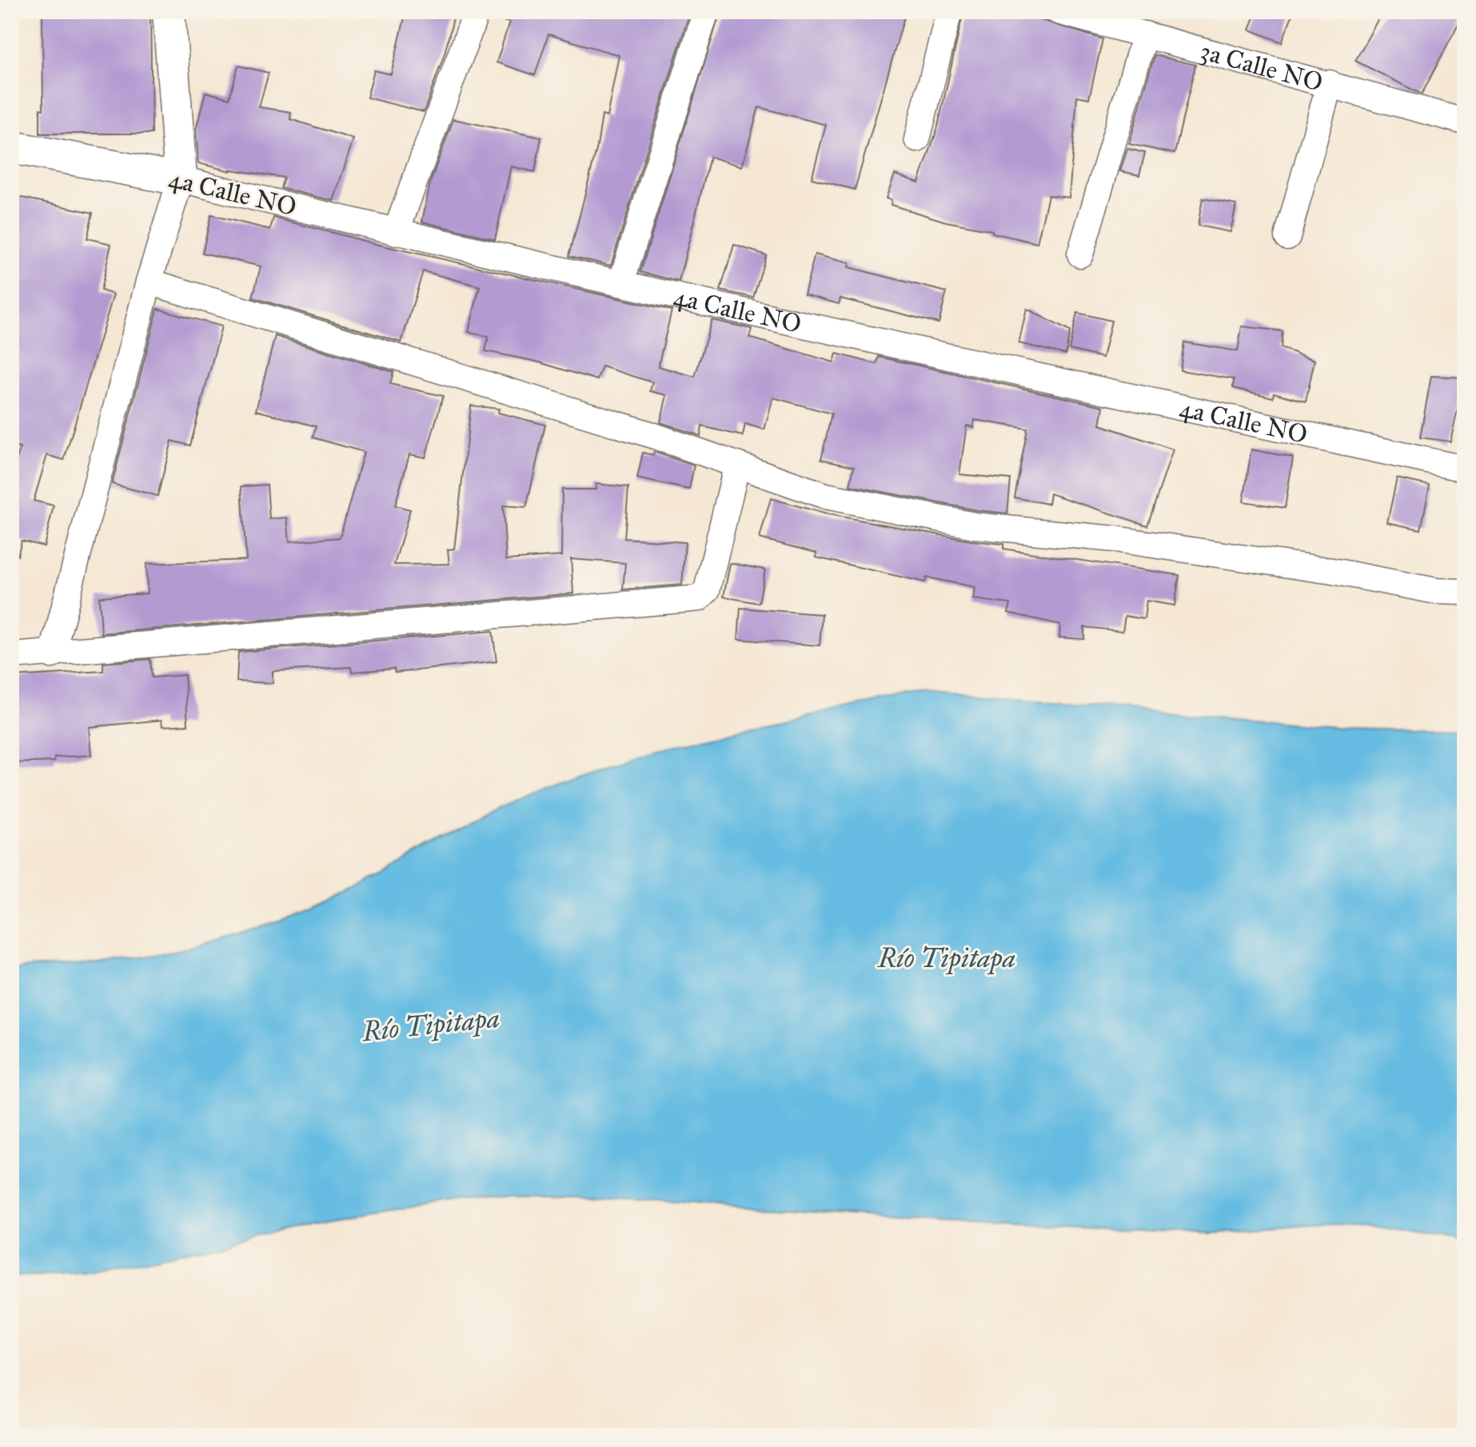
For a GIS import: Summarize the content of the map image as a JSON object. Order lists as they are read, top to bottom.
{
  "streets": {
    "street": ["3a Calle NO", "4a Calle NO"]
  },
  "water": ["Río Tipitapa"]
}
